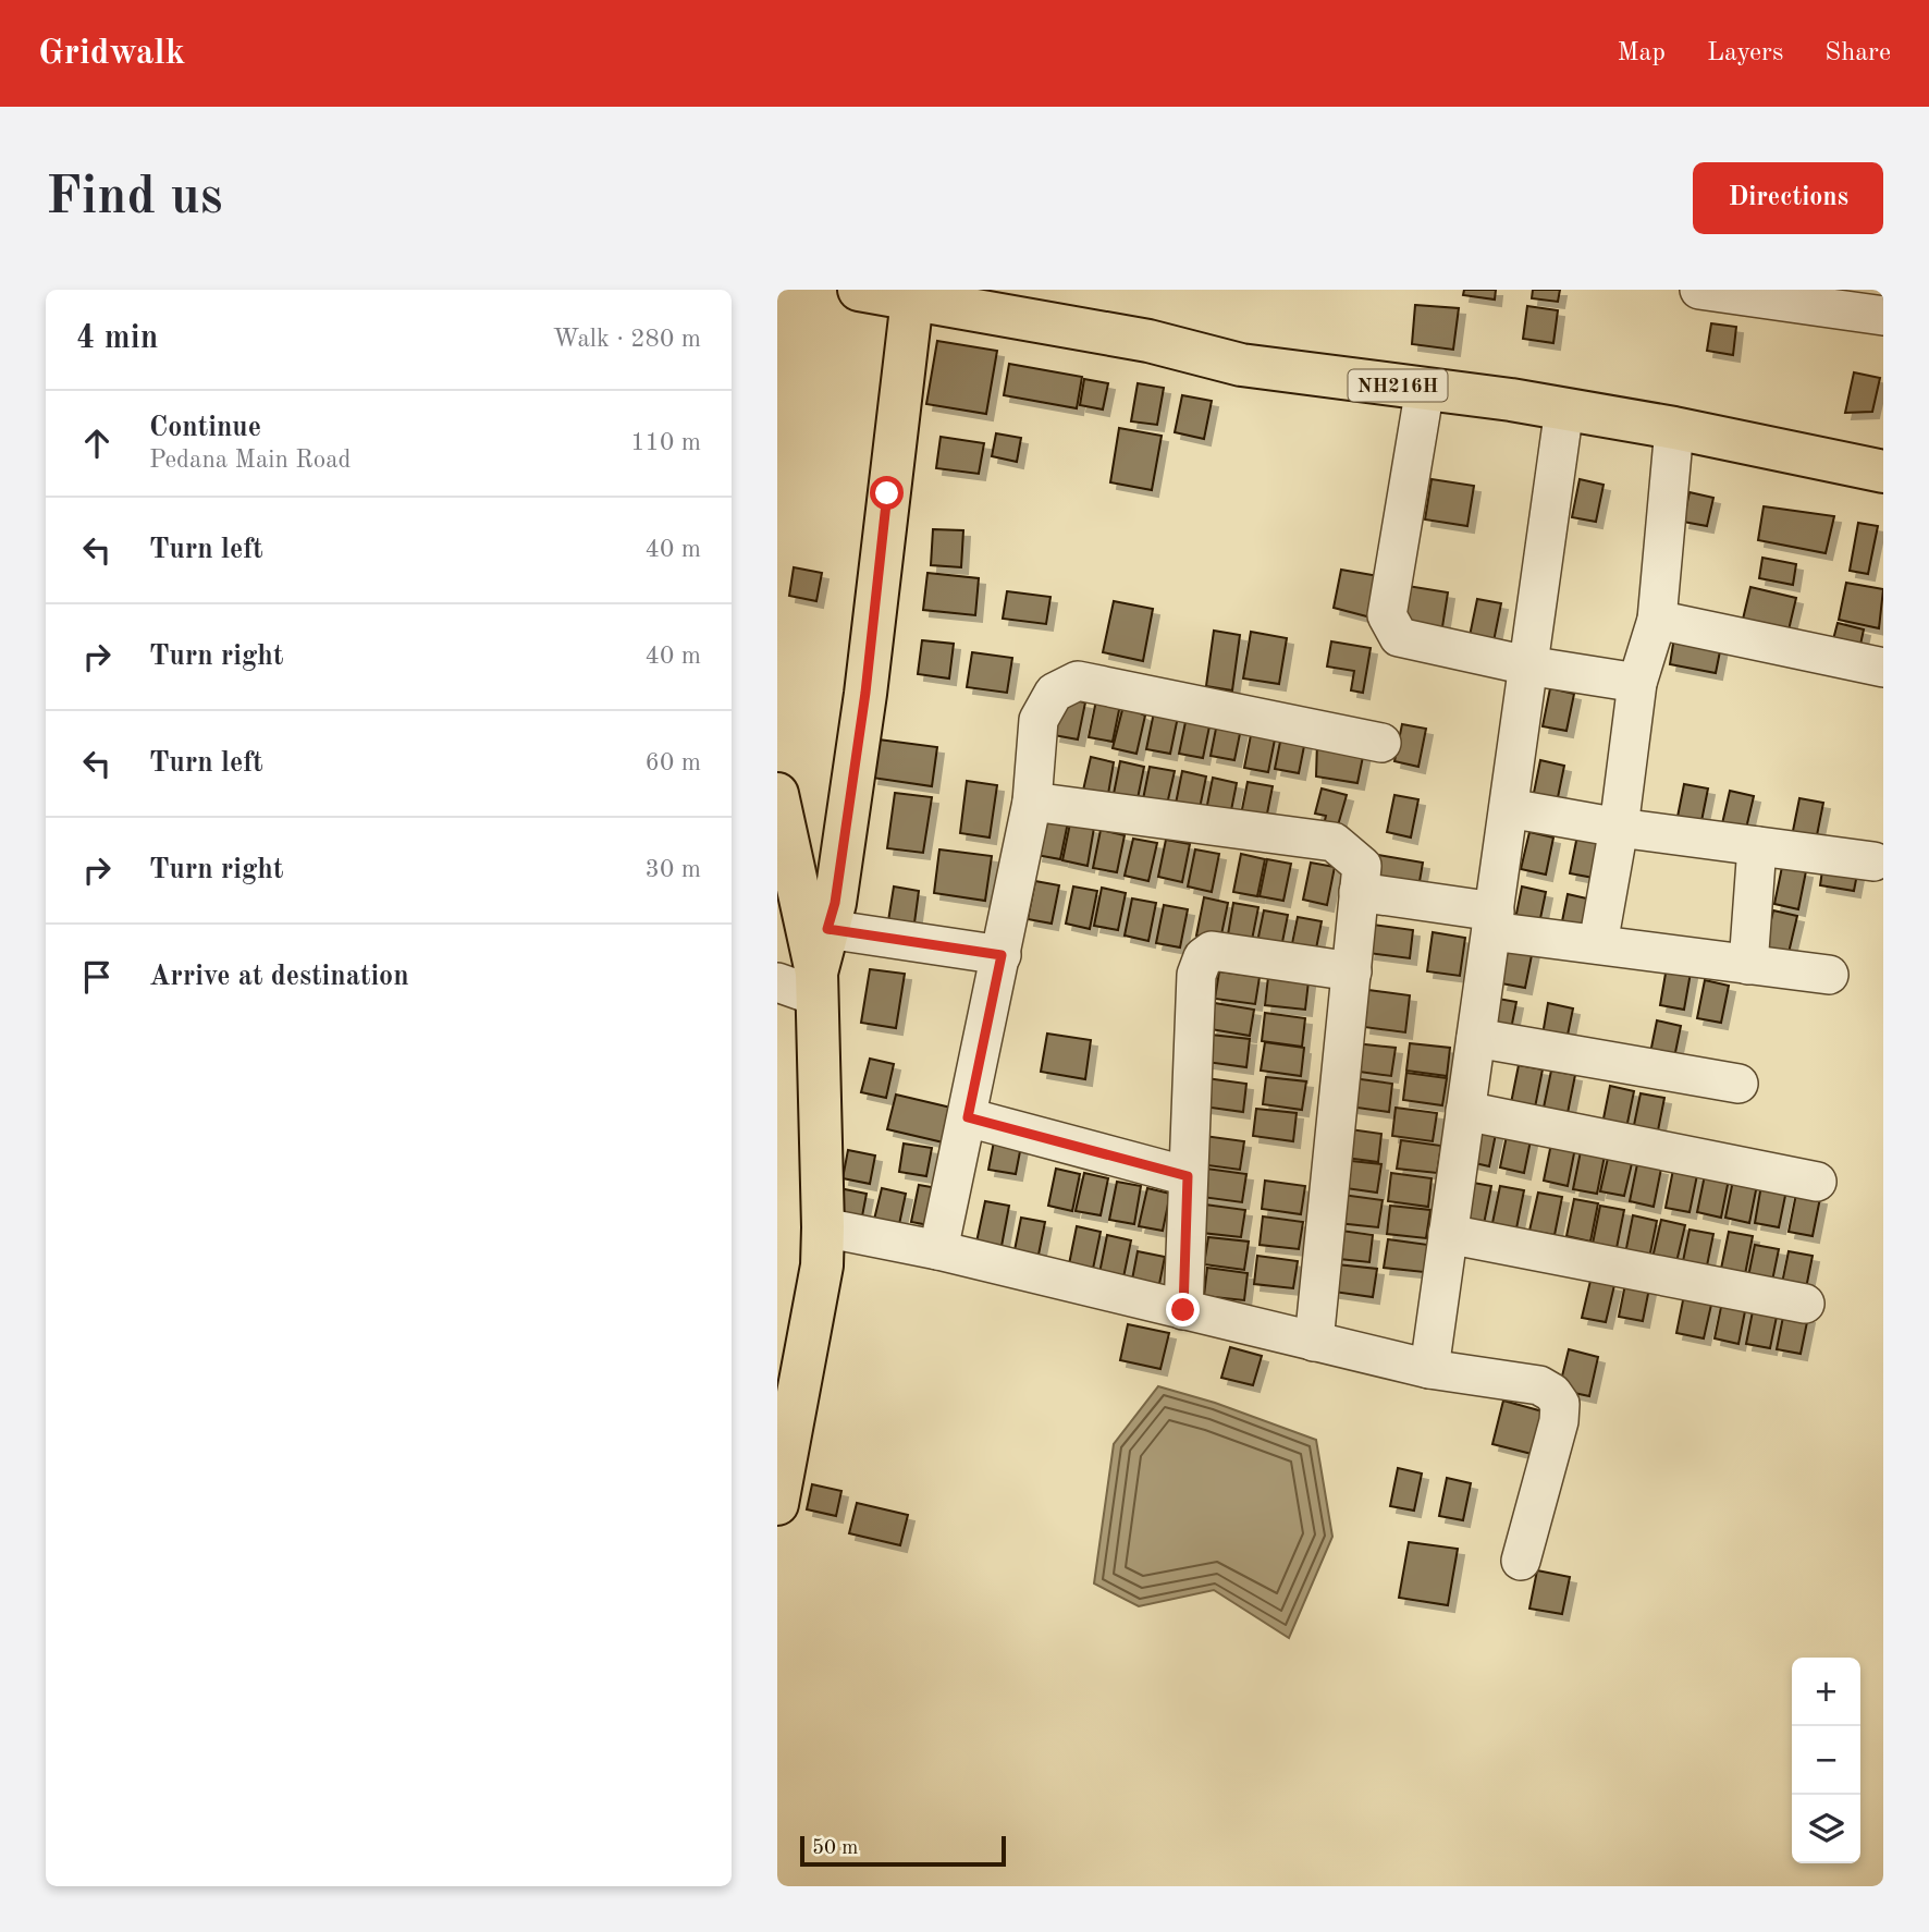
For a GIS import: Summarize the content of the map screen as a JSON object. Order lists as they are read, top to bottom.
{
  "streets": {
    "main road": ["NH216H"]
  },
  "scale_bar": "50 m",
  "page": {
    "header": "Gridwalk",
    "nav": ["Map", "Layers", "Share"],
    "buttons": "Directions",
    "title": "Find us",
    "heading": ["4 min", "Walk · 280 m"],
    "list": [
      ["Continue", "Pedana Main Road", "110 m"],
      ["Turn left", "40 m"],
      ["Turn right", "40 m"],
      ["Turn left", "60 m"],
      ["Turn right", "30 m"],
      "Arrive at destination"
    ],
    "map_buttons": ["+", "−"],
    "scale": "50 m"
  }
}
